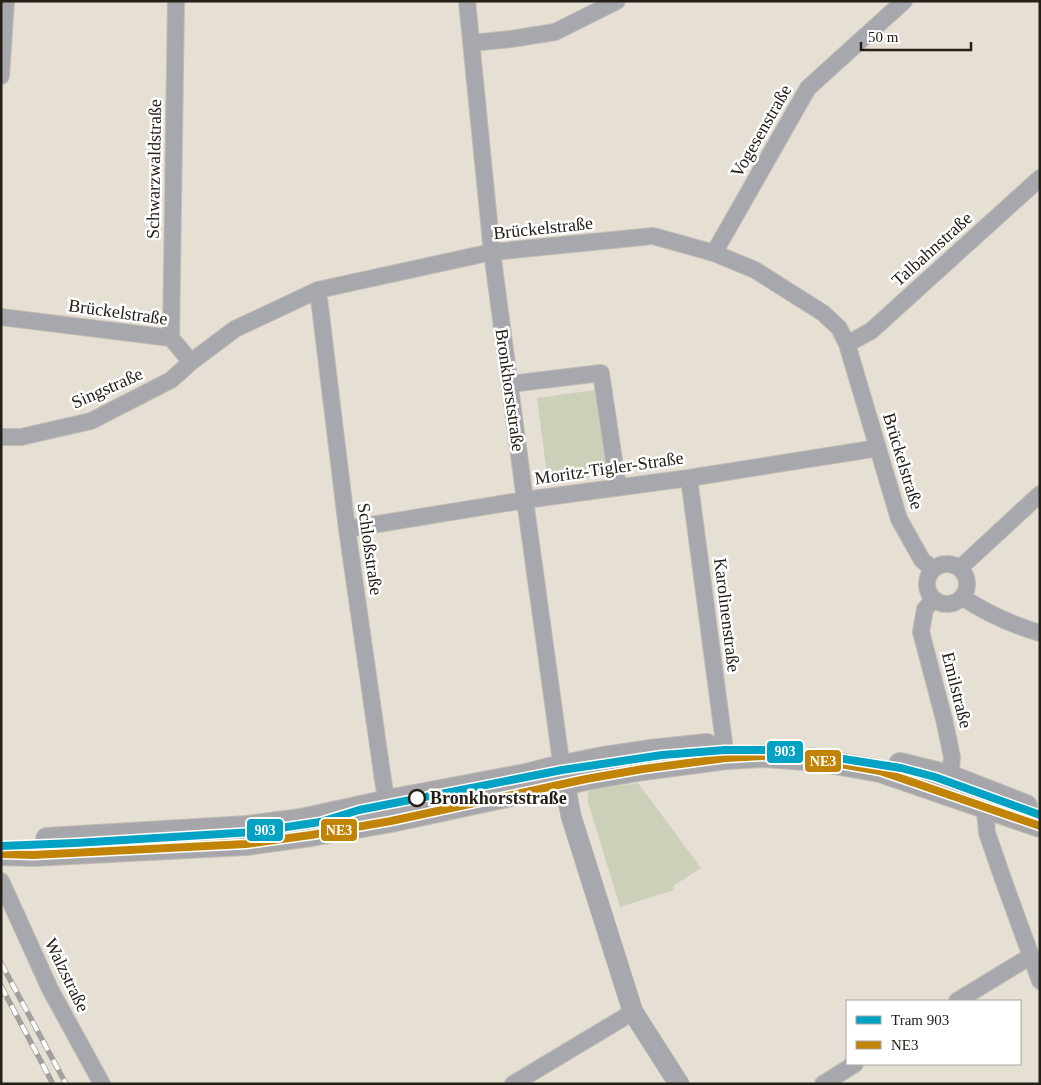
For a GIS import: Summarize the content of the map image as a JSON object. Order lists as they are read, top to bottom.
{
  "streets": {
    "street": [
      "Vogesenstraße",
      "Schwarzwaldstraße",
      "Brückelstraße",
      "Talbahnstraße",
      "Singstraße",
      "Bronkhorststraße",
      "Moritz-Tigler-Straße",
      "Schloßstraße",
      "Karolinenstraße",
      "Emilstraße",
      "Walzstraße"
    ]
  },
  "crossings": [
    ["Vogesenstraße", "Brückelstraße"],
    ["Schwarzwaldstraße", "Brückelstraße"],
    ["Brückelstraße", "Talbahnstraße"],
    ["Brückelstraße", "Singstraße"],
    ["Brückelstraße", "Bronkhorststraße"],
    ["Brückelstraße", "Moritz-Tigler-Straße"],
    ["Brückelstraße", "Schloßstraße"],
    ["Brückelstraße", "Emilstraße"],
    ["Bronkhorststraße", "Moritz-Tigler-Straße"],
    ["Moritz-Tigler-Straße", "Schloßstraße"],
    ["Moritz-Tigler-Straße", "Karolinenstraße"]
  ],
  "places": ["Bronkhorststraße"],
  "lines": ["tram line 903", "transit line NE3"],
  "legend": ["Tram 903", "NE3"],
  "scale_bar": "50 m"
}
